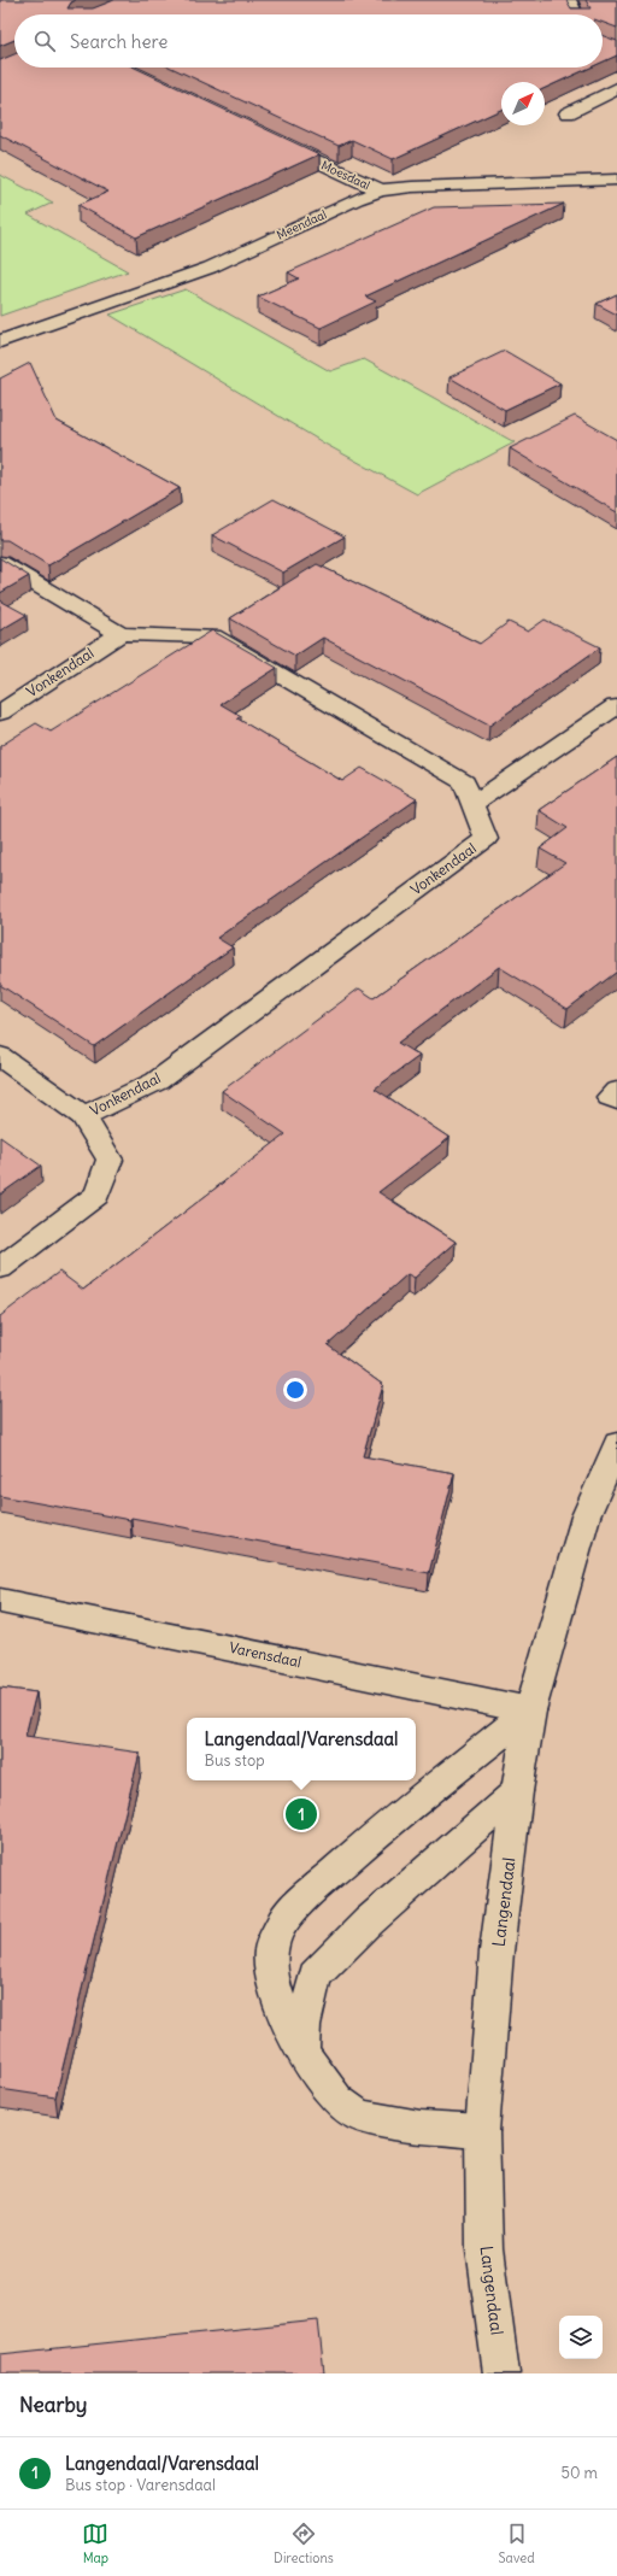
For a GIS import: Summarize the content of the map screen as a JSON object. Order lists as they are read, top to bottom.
{
  "streets": {
    "street": [
      "Moesdaal",
      "Meendaal",
      "Vonkendaal",
      "Varensdaal",
      "Langendaal"
    ]
  },
  "crossings": [
    ["Moesdaal", "Meendaal"],
    ["Varensdaal", "Langendaal"]
  ],
  "north": "top right",
  "page": {
    "search": "Search here",
    "popup": ["Langendaal/Varensdaal", "Bus stop"],
    "pins": "1",
    "heading": "Nearby",
    "list": [
      {
        "mark": "1",
        "name": "Langendaal/Varensdaal",
        "note": "Bus stop · Varensdaal",
        "value": "50 m"
      }
    ],
    "nav": ["Map", "Directions", "Saved"]
  }
}
